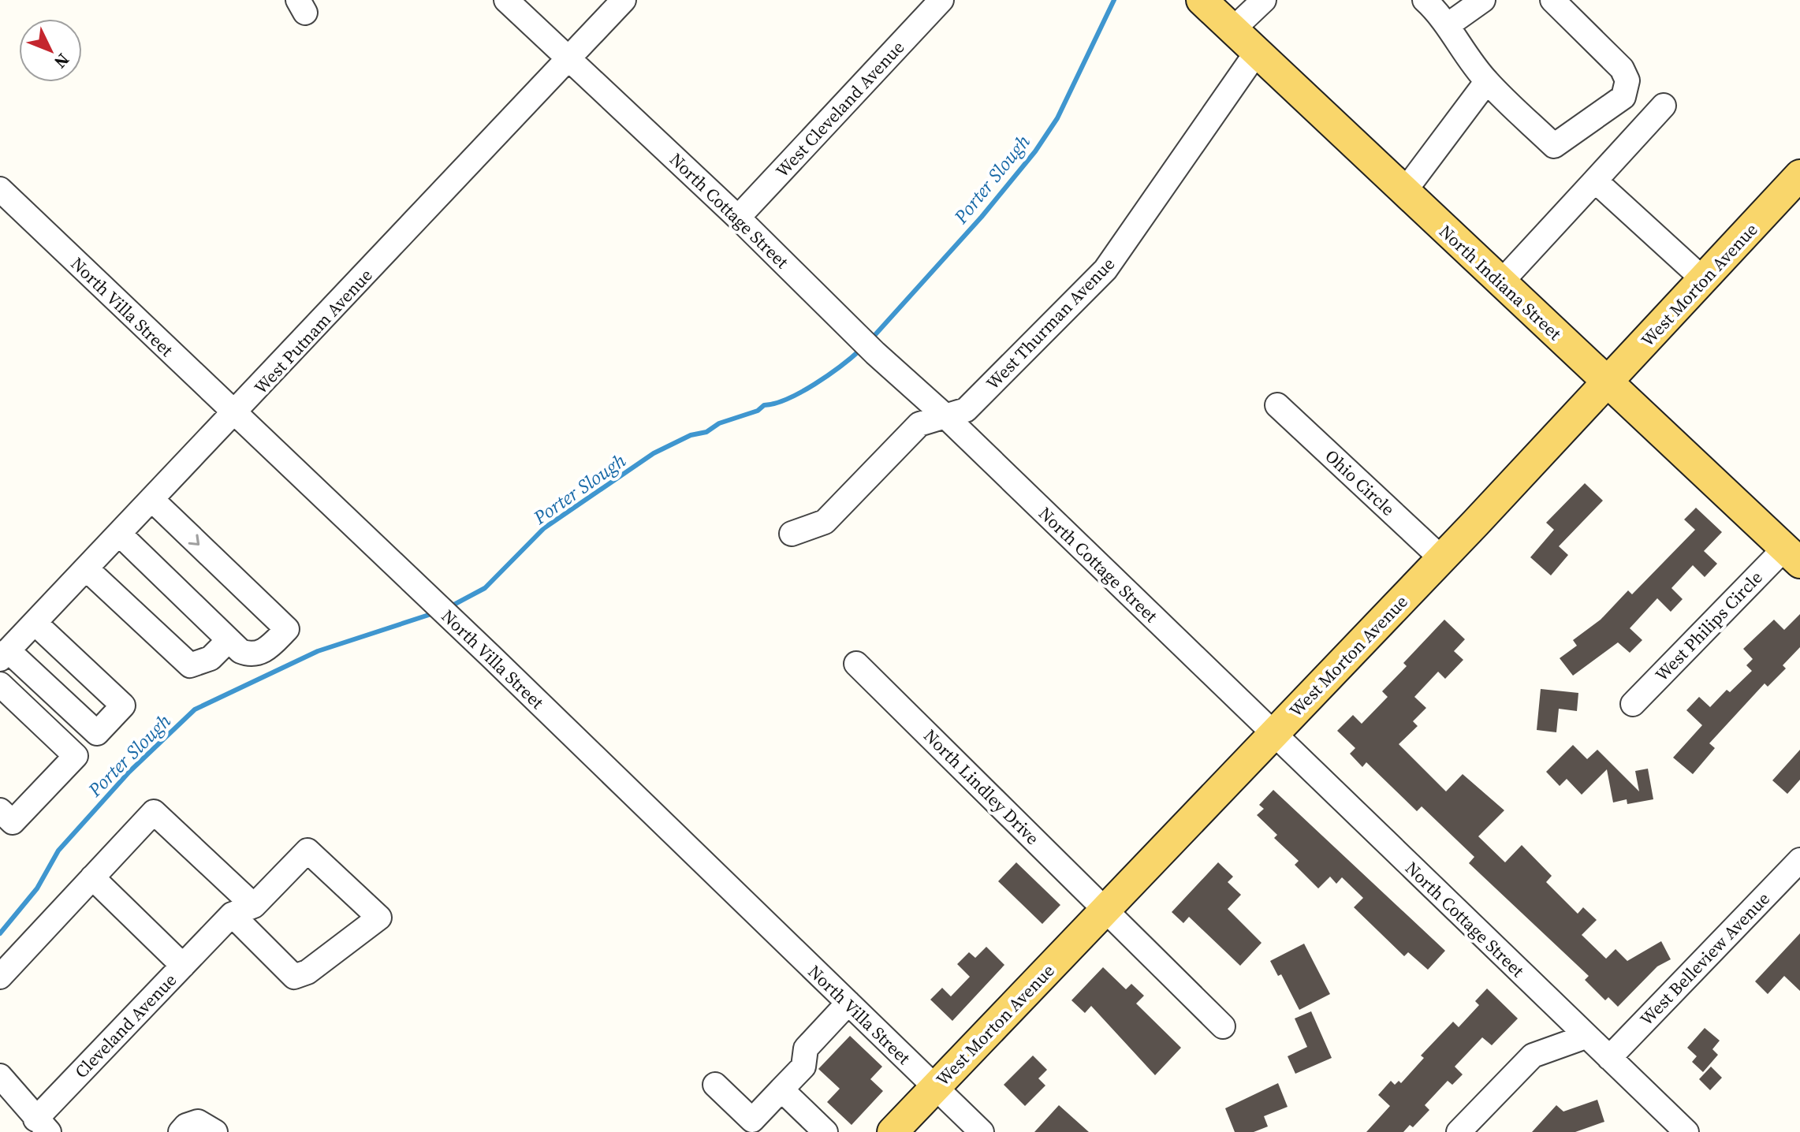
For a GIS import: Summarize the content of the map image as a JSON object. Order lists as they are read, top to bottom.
{
  "streets": {
    "main road": ["North Indiana Street", "West Morton Avenue"],
    "street": [
      "West Cleveland Avenue",
      "North Cottage Street",
      "North Villa Street",
      "West Thurman Avenue",
      "West Putnam Avenue",
      "Ohio Circle",
      "West Philips Circle",
      "North Lindley Drive",
      "West Belleview Avenue",
      "Cleveland Avenue"
    ]
  },
  "crossings": [
    ["West Cleveland Avenue", "North Cottage Street"],
    ["North Cottage Street", "West Morton Avenue"],
    ["North Cottage Street", "West Thurman Avenue"],
    ["North Cottage Street", "West Putnam Avenue"],
    ["North Cottage Street", "West Belleview Avenue"],
    ["North Indiana Street", "West Morton Avenue"],
    ["North Indiana Street", "West Thurman Avenue"],
    ["North Indiana Street", "West Philips Circle"],
    ["West Morton Avenue", "North Villa Street"],
    ["West Morton Avenue", "Ohio Circle"],
    ["West Morton Avenue", "North Lindley Drive"],
    ["North Villa Street", "West Putnam Avenue"]
  ],
  "water": ["Porter Slough"],
  "north": "bottom right"
}
